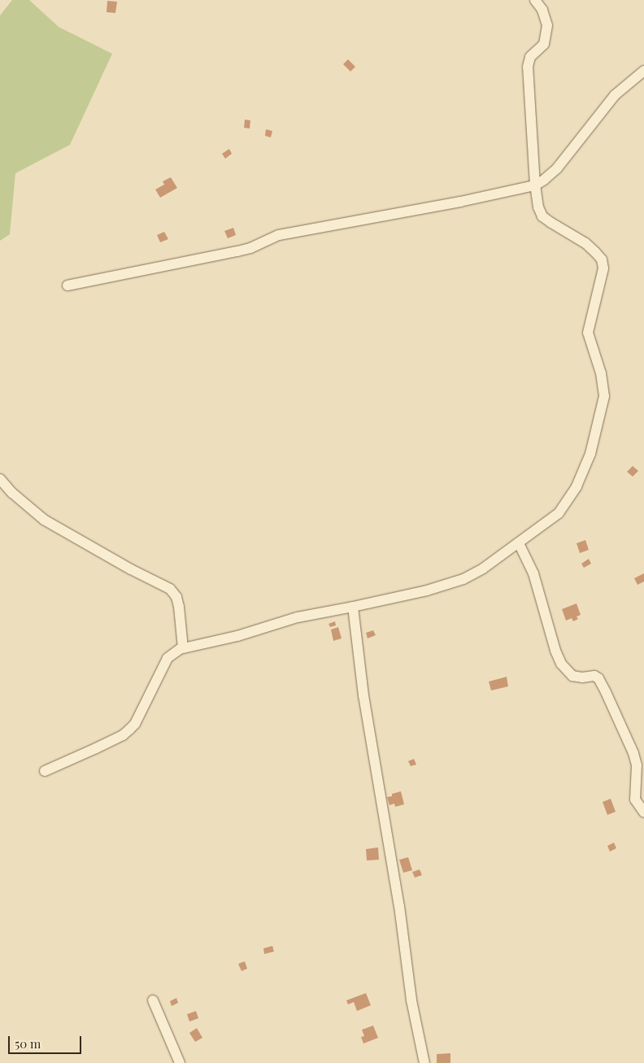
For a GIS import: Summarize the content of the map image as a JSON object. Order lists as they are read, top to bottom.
{
  "scale_bar": "50 m"
}
